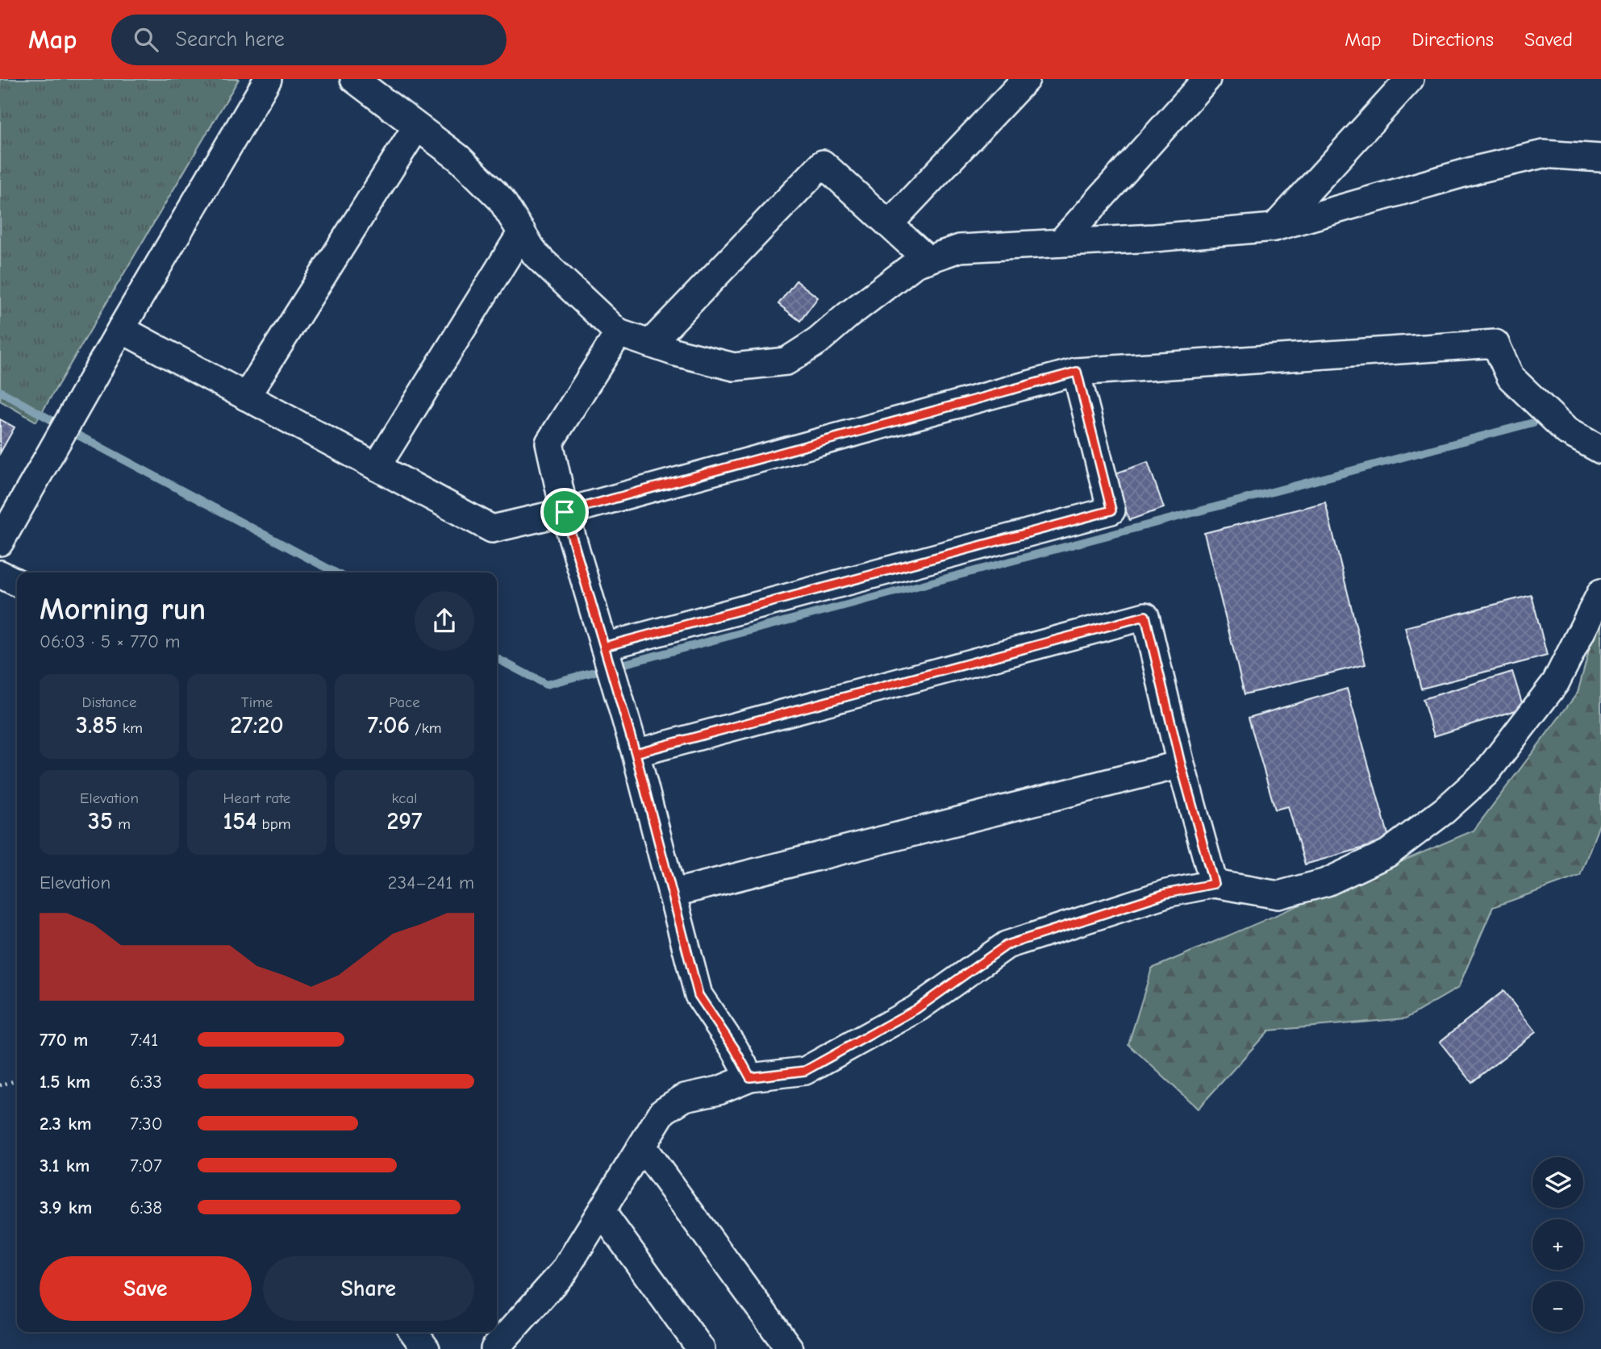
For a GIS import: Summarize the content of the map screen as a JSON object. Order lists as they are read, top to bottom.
{
  "page": {
    "header": "Map",
    "search": "Search here",
    "nav": ["Map", "Directions", "Saved"],
    "heading": ["Morning run", "06:03 · 5 × 770 m"],
    "stats": [
      ["Distance", "3.85 km"],
      ["Time", "27:20"],
      ["Pace", "7:06 /km"],
      ["Elevation", "35 m"],
      ["Heart rate", "154 bpm"],
      ["kcal", "297"]
    ],
    "chart": ["Elevation", "234–241 m"],
    "list": [
      {
        "name": "770 m",
        "note": "7:41"
      },
      {
        "name": "1.5 km",
        "note": "6:33"
      },
      {
        "name": "2.3 km",
        "note": "7:30"
      },
      {
        "name": "3.1 km",
        "note": "7:07"
      },
      {
        "name": "3.9 km",
        "note": "6:38"
      }
    ],
    "map_buttons": ["+", "−"],
    "buttons": ["Save", "Share"]
  }
}
